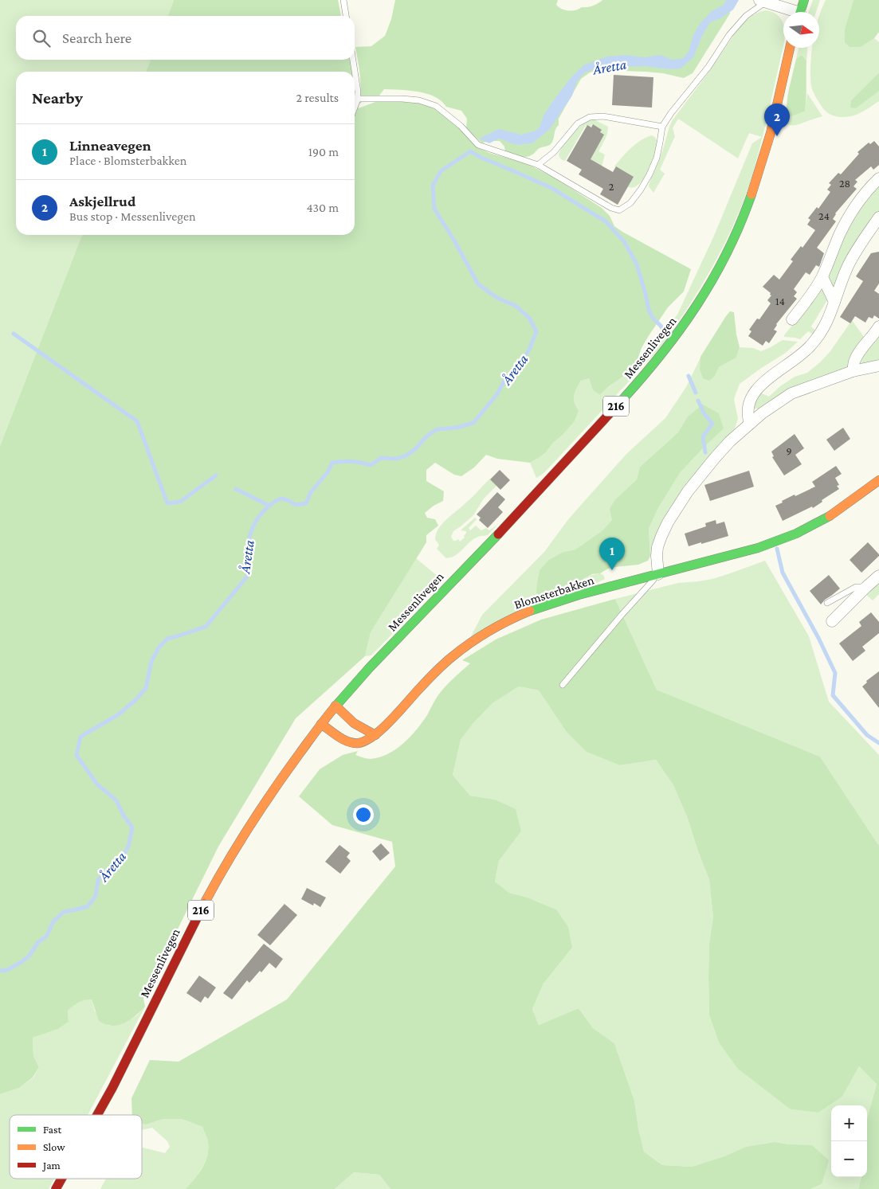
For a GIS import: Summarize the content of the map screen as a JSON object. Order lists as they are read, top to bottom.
{
  "streets": {
    "main road": ["Messenlivegen", "216", "Blomsterbakken"]
  },
  "crossings": [
    ["Messenlivegen", "Blomsterbakken"]
  ],
  "water": ["Åretta"],
  "house_numbers": [
    "28",
    "2",
    "24",
    "14",
    "9"
  ],
  "legend": ["Fast", "Slow", "Jam"],
  "north": "right",
  "page": {
    "search": "Search here",
    "heading": ["Nearby", "2 results"],
    "pins": ["2", "1"],
    "list": [
      {
        "mark": "1",
        "name": "Linneavegen",
        "note": "Place · Blomsterbakken",
        "value": "190 m"
      },
      {
        "mark": "2",
        "name": "Askjellrud",
        "note": "Bus stop · Messenlivegen",
        "value": "430 m"
      }
    ],
    "map_buttons": ["+", "−"]
  }
}
